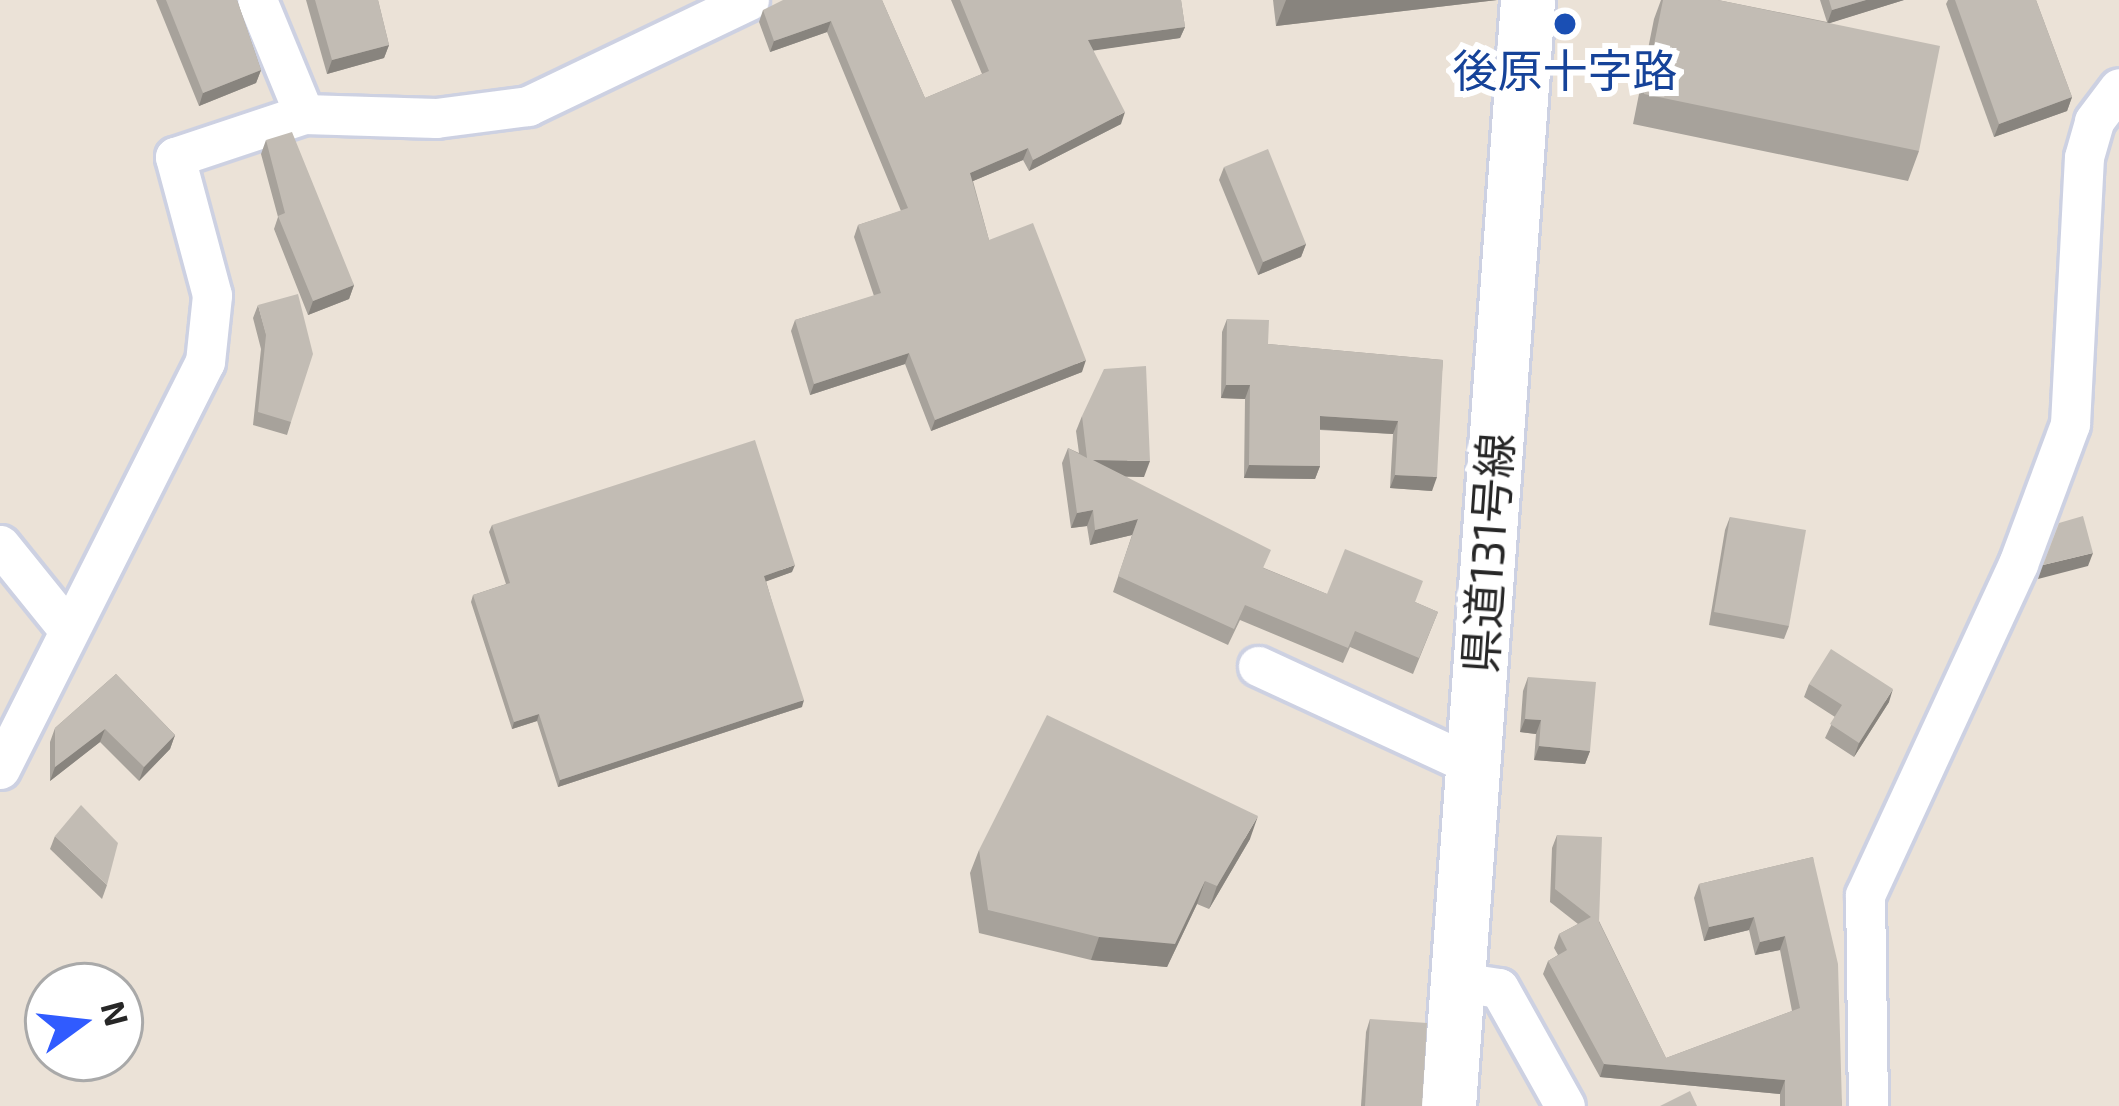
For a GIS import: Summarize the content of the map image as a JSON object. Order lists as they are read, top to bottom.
{
  "streets": {
    "main road": ["県道131号線"]
  },
  "places": ["後原十字路"],
  "north": "right"
}
